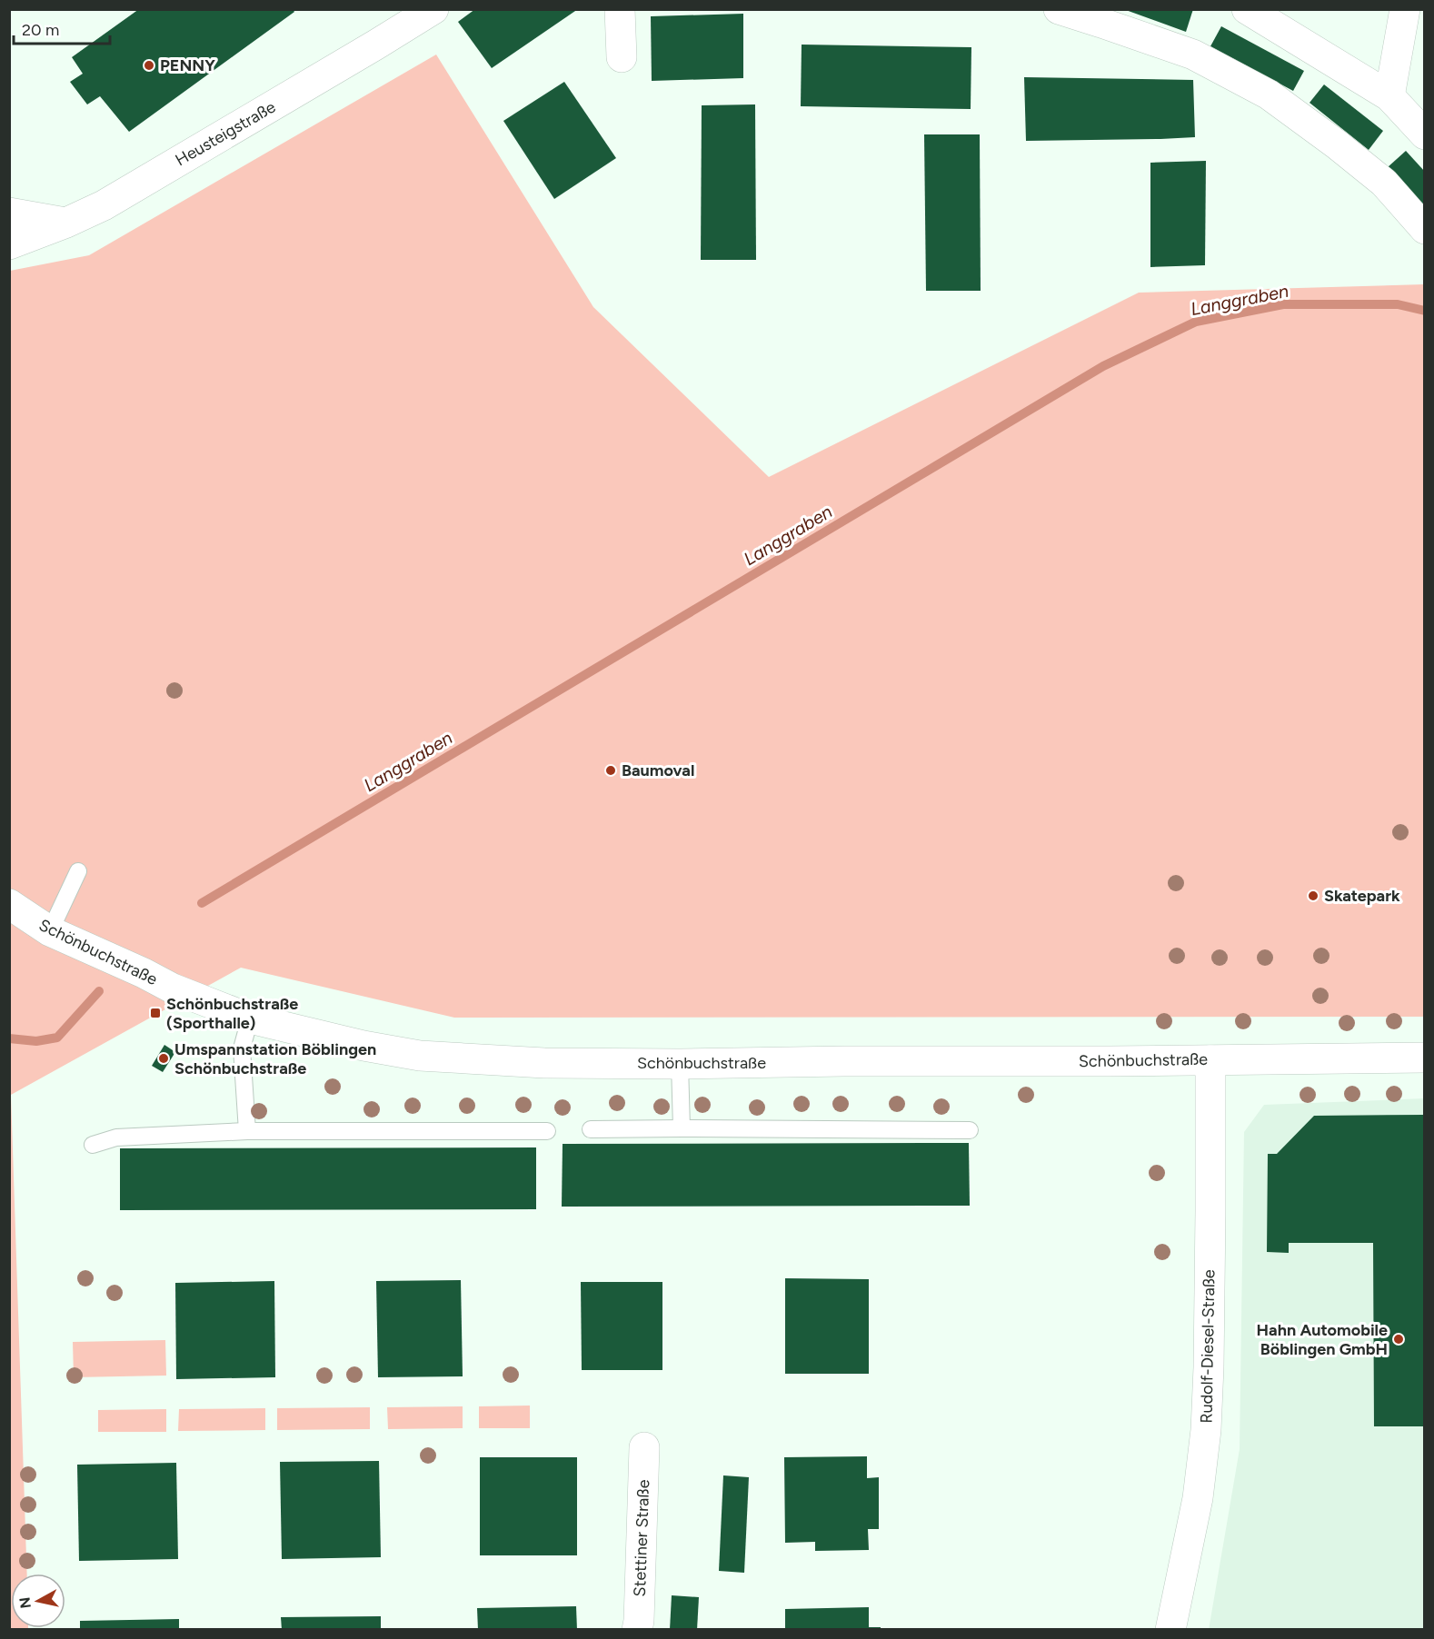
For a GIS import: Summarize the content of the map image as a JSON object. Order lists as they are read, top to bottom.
{
  "streets": {
    "street": [
      "Heusteigstraße",
      "Schönbuchstraße",
      "Rudolf-Diesel-Straße",
      "Stettiner Straße"
    ]
  },
  "crossings": [
    ["Schönbuchstraße", "Rudolf-Diesel-Straße"]
  ],
  "water": ["Langgraben"],
  "places": {
    "other": [
      "PENNY",
      "Baumoval",
      "Skatepark",
      "Umspannstation Böblingen Schönbuchstraße",
      "Hahn Automobile Böblingen GmbH"
    ],
    "transit": ["Schönbuchstraße (Sporthalle)"]
  },
  "scale_bar": "20 m",
  "north": "left"
}
